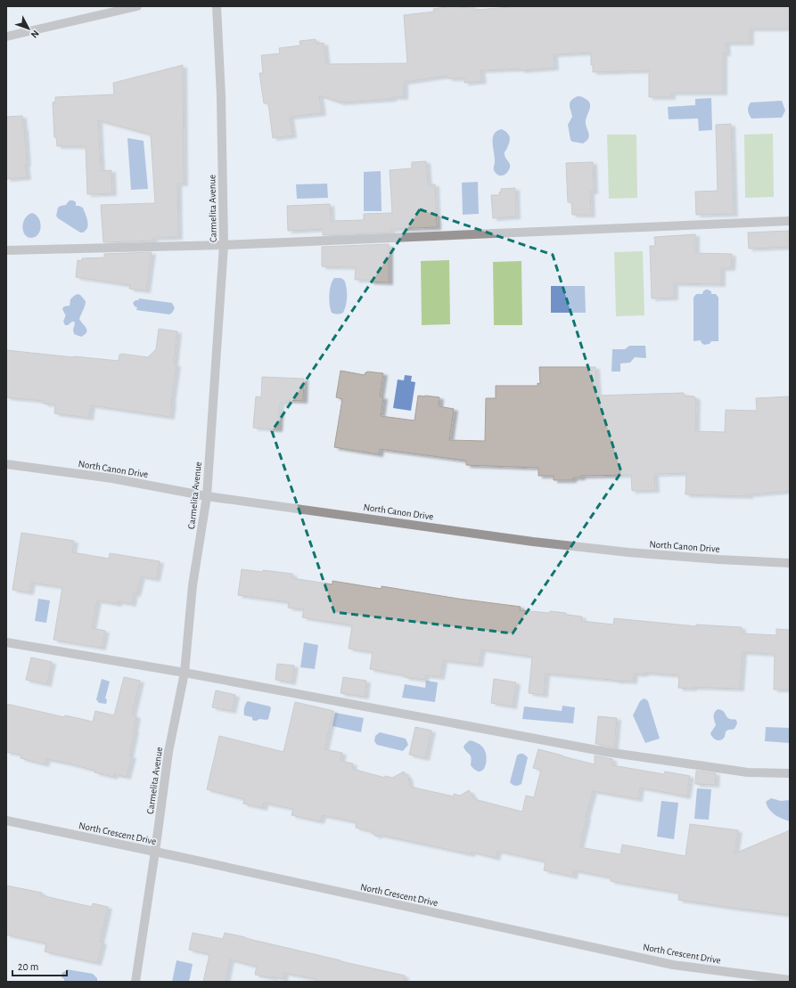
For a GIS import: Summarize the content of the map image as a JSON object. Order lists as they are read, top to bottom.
{
  "streets": {
    "street": ["Carmelita Avenue", "North Canon Drive", "North Crescent Drive"]
  },
  "crossings": [
    ["Carmelita Avenue", "North Canon Drive"],
    ["Carmelita Avenue", "North Crescent Drive"]
  ],
  "scale_bar": "20 m",
  "north": "bottom right"
}
